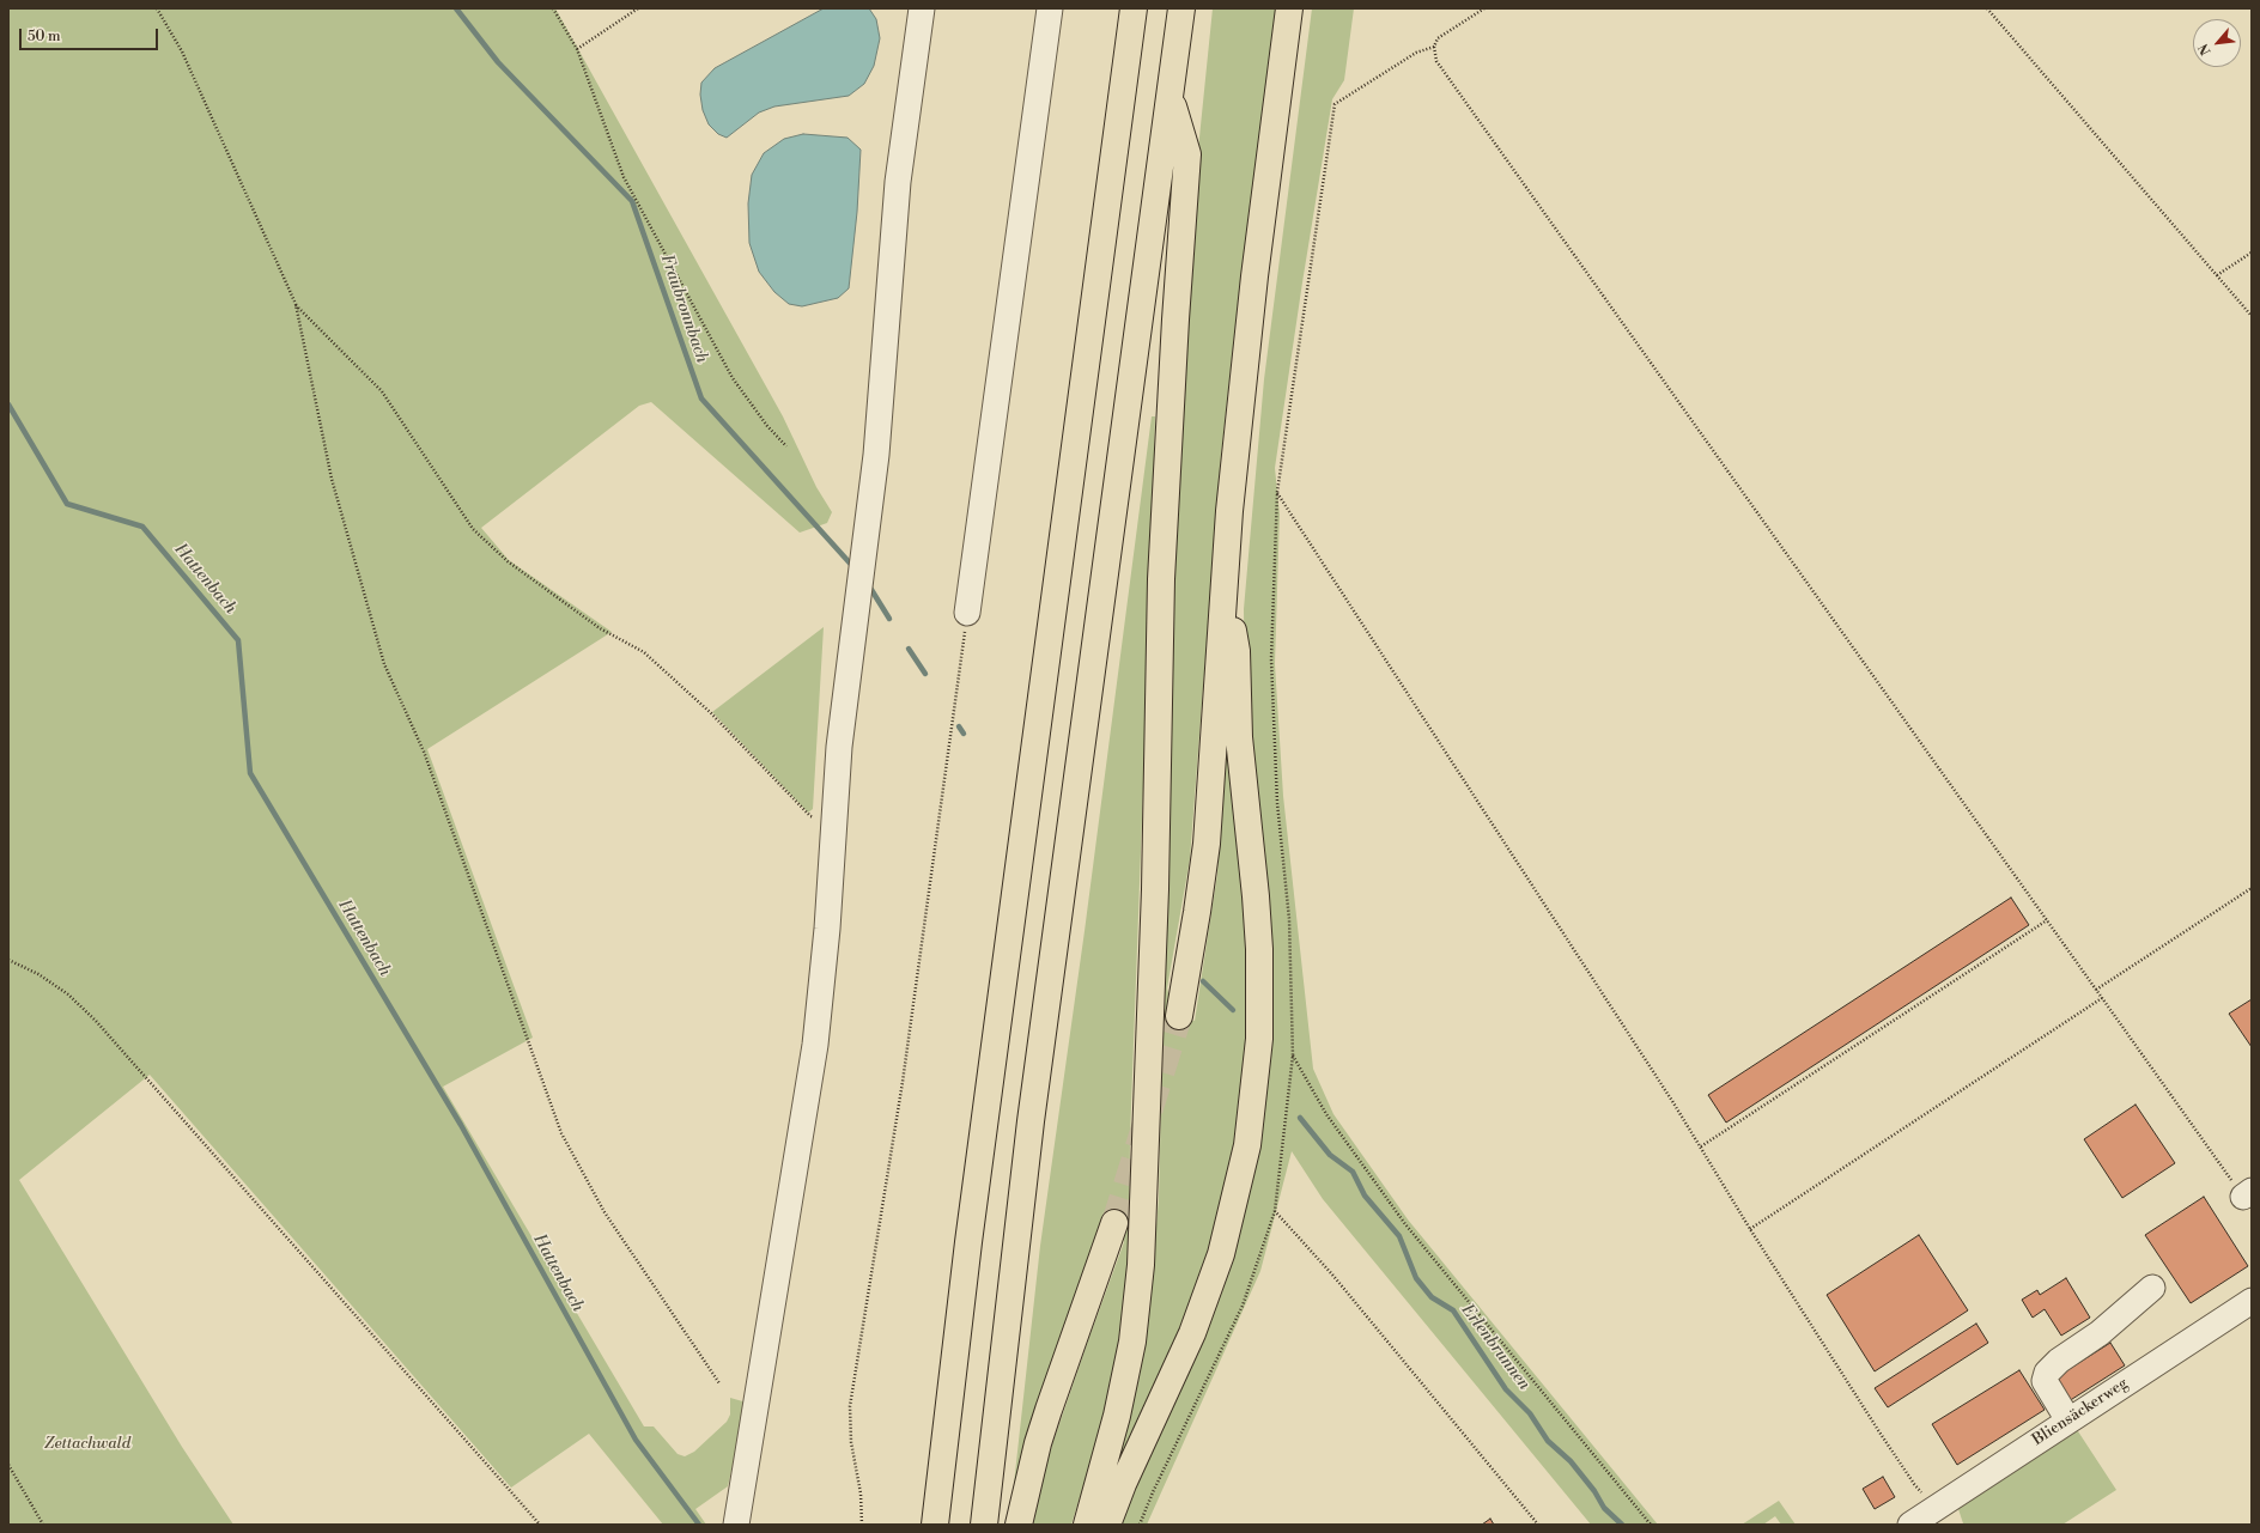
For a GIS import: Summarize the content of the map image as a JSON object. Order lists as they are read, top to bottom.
{
  "streets": {
    "street": ["Bliensäckerweg"]
  },
  "water": ["Fraubronnbach", "Hattenbach", "Erlenbrunnen"],
  "parks": ["Zettachwald"],
  "scale_bar": "50 m",
  "north": "bottom left"
}
